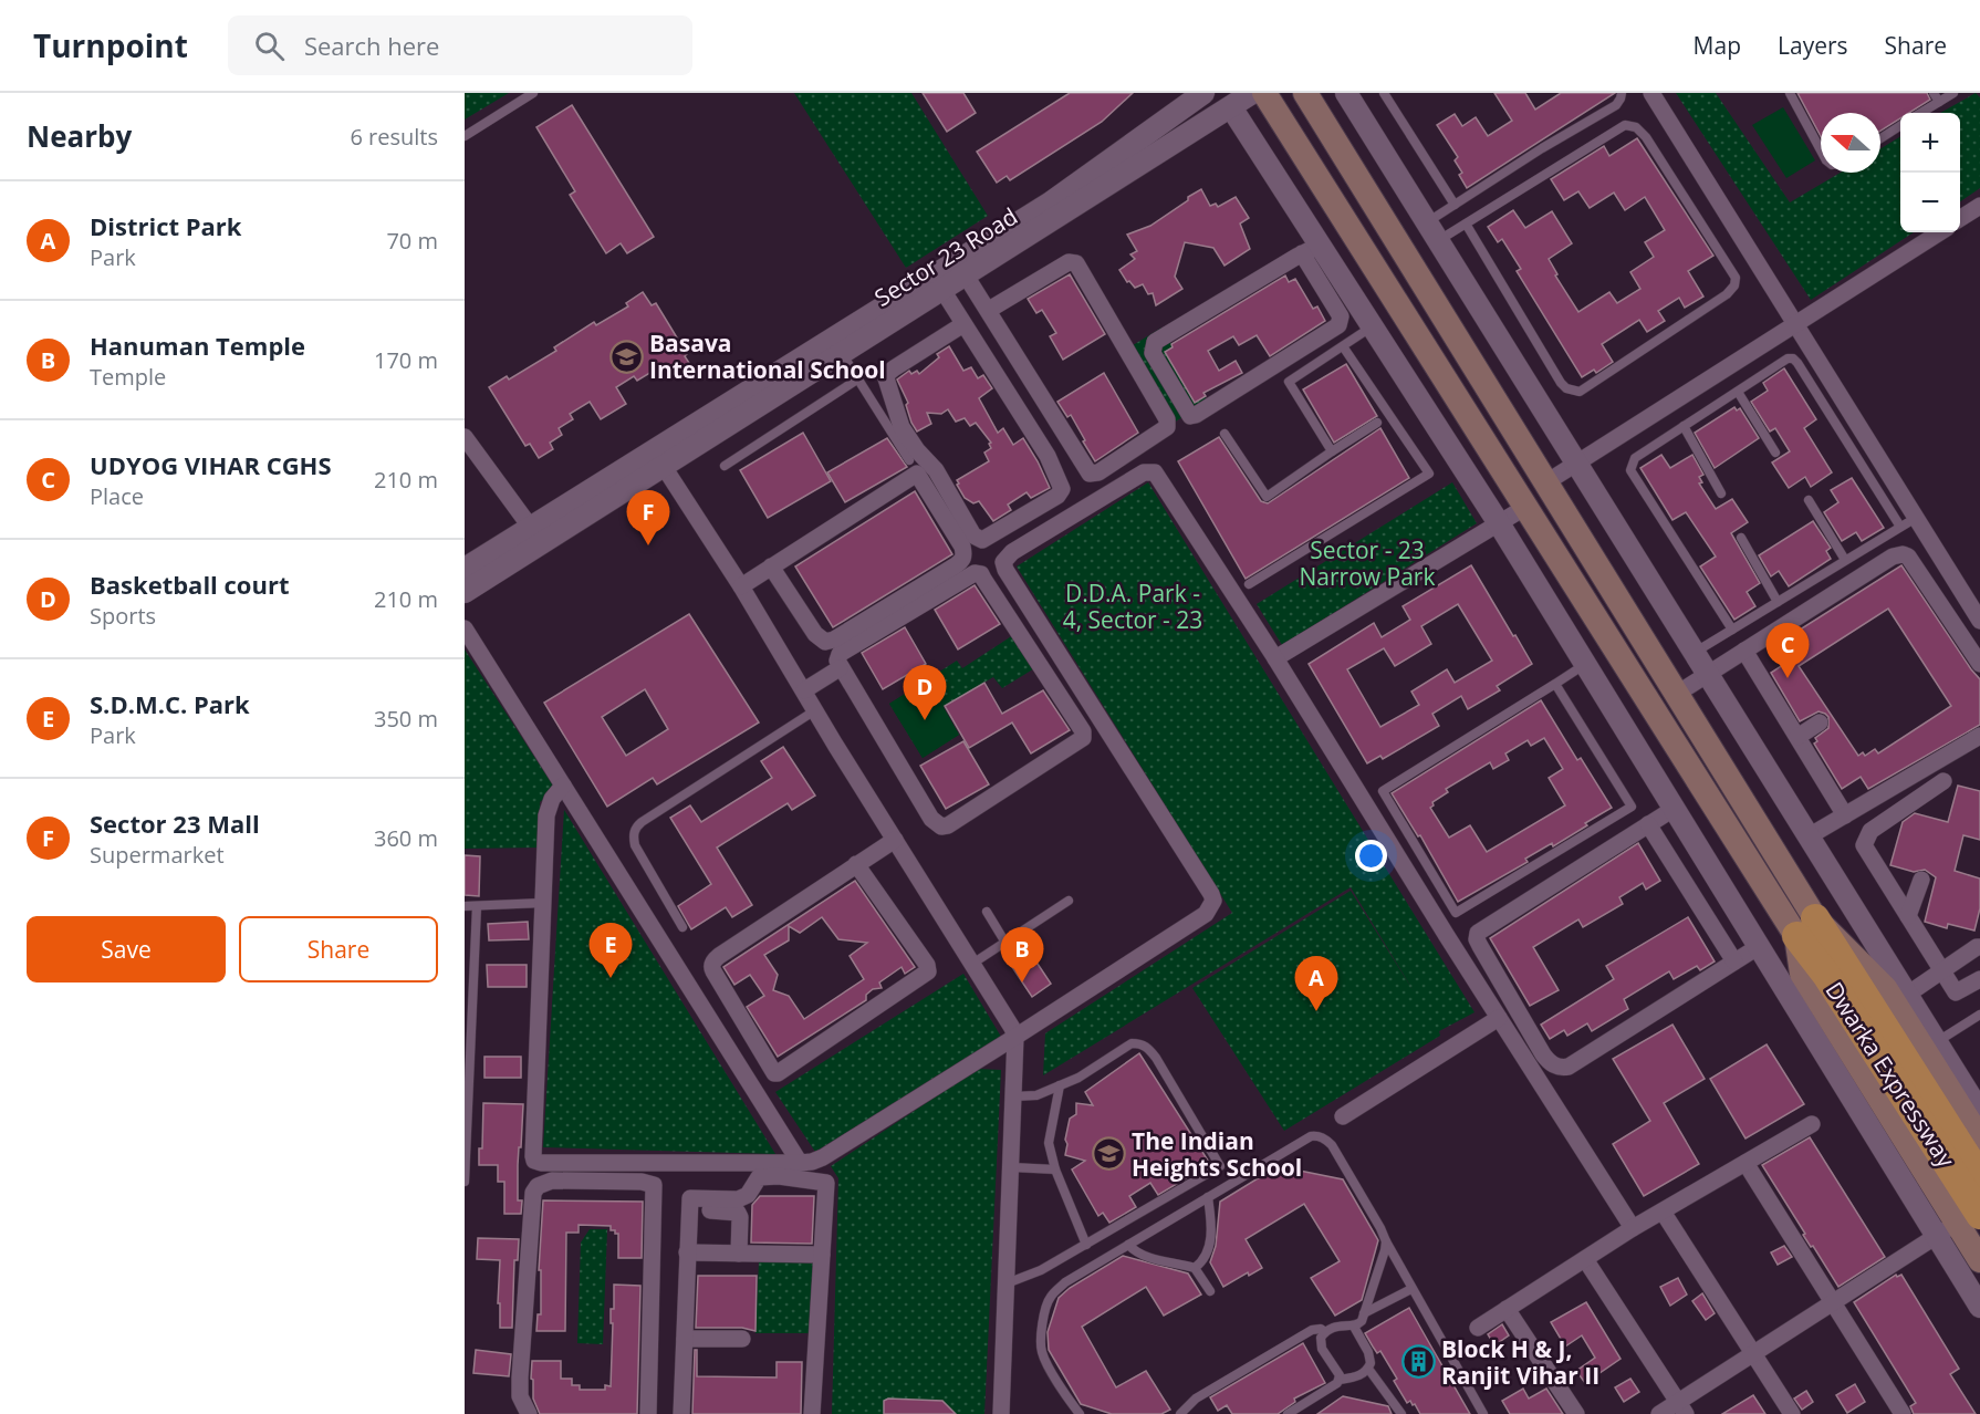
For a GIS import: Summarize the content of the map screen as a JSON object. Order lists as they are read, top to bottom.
{
  "streets": {
    "highway": ["Dwarka Expressway"],
    "street": ["Sector 23 Road"]
  },
  "parks": ["Sector - 23 Narrow Park", "D.D.A. Park - 4, Sector - 23"],
  "places": {
    "school or university": ["Basava International School", "The Indian Heights School"],
    "building": ["Block H & J, Ranjit Vihar II"]
  },
  "north": "left",
  "page": {
    "header": "Turnpoint",
    "search": "Search here",
    "nav": ["Map", "Layers", "Share"],
    "heading": ["Nearby", "6 results"],
    "map_buttons": ["+", "−"],
    "list": [
      {
        "mark": "A",
        "name": "District Park",
        "note": "Park",
        "value": "70 m"
      },
      {
        "mark": "B",
        "name": "Hanuman Temple",
        "note": "Temple",
        "value": "170 m"
      },
      {
        "mark": "C",
        "name": "UDYOG VIHAR CGHS",
        "note": "Place",
        "value": "210 m"
      },
      {
        "mark": "D",
        "name": "Basketball court",
        "note": "Sports",
        "value": "210 m"
      },
      {
        "mark": "E",
        "name": "S.D.M.C. Park",
        "note": "Park",
        "value": "350 m"
      },
      {
        "mark": "F",
        "name": "Sector 23 Mall",
        "note": "Supermarket",
        "value": "360 m"
      }
    ],
    "pins": [
      "F",
      "C",
      "D",
      "E",
      "B",
      "A"
    ],
    "buttons": ["Save", "Share"]
  }
}
